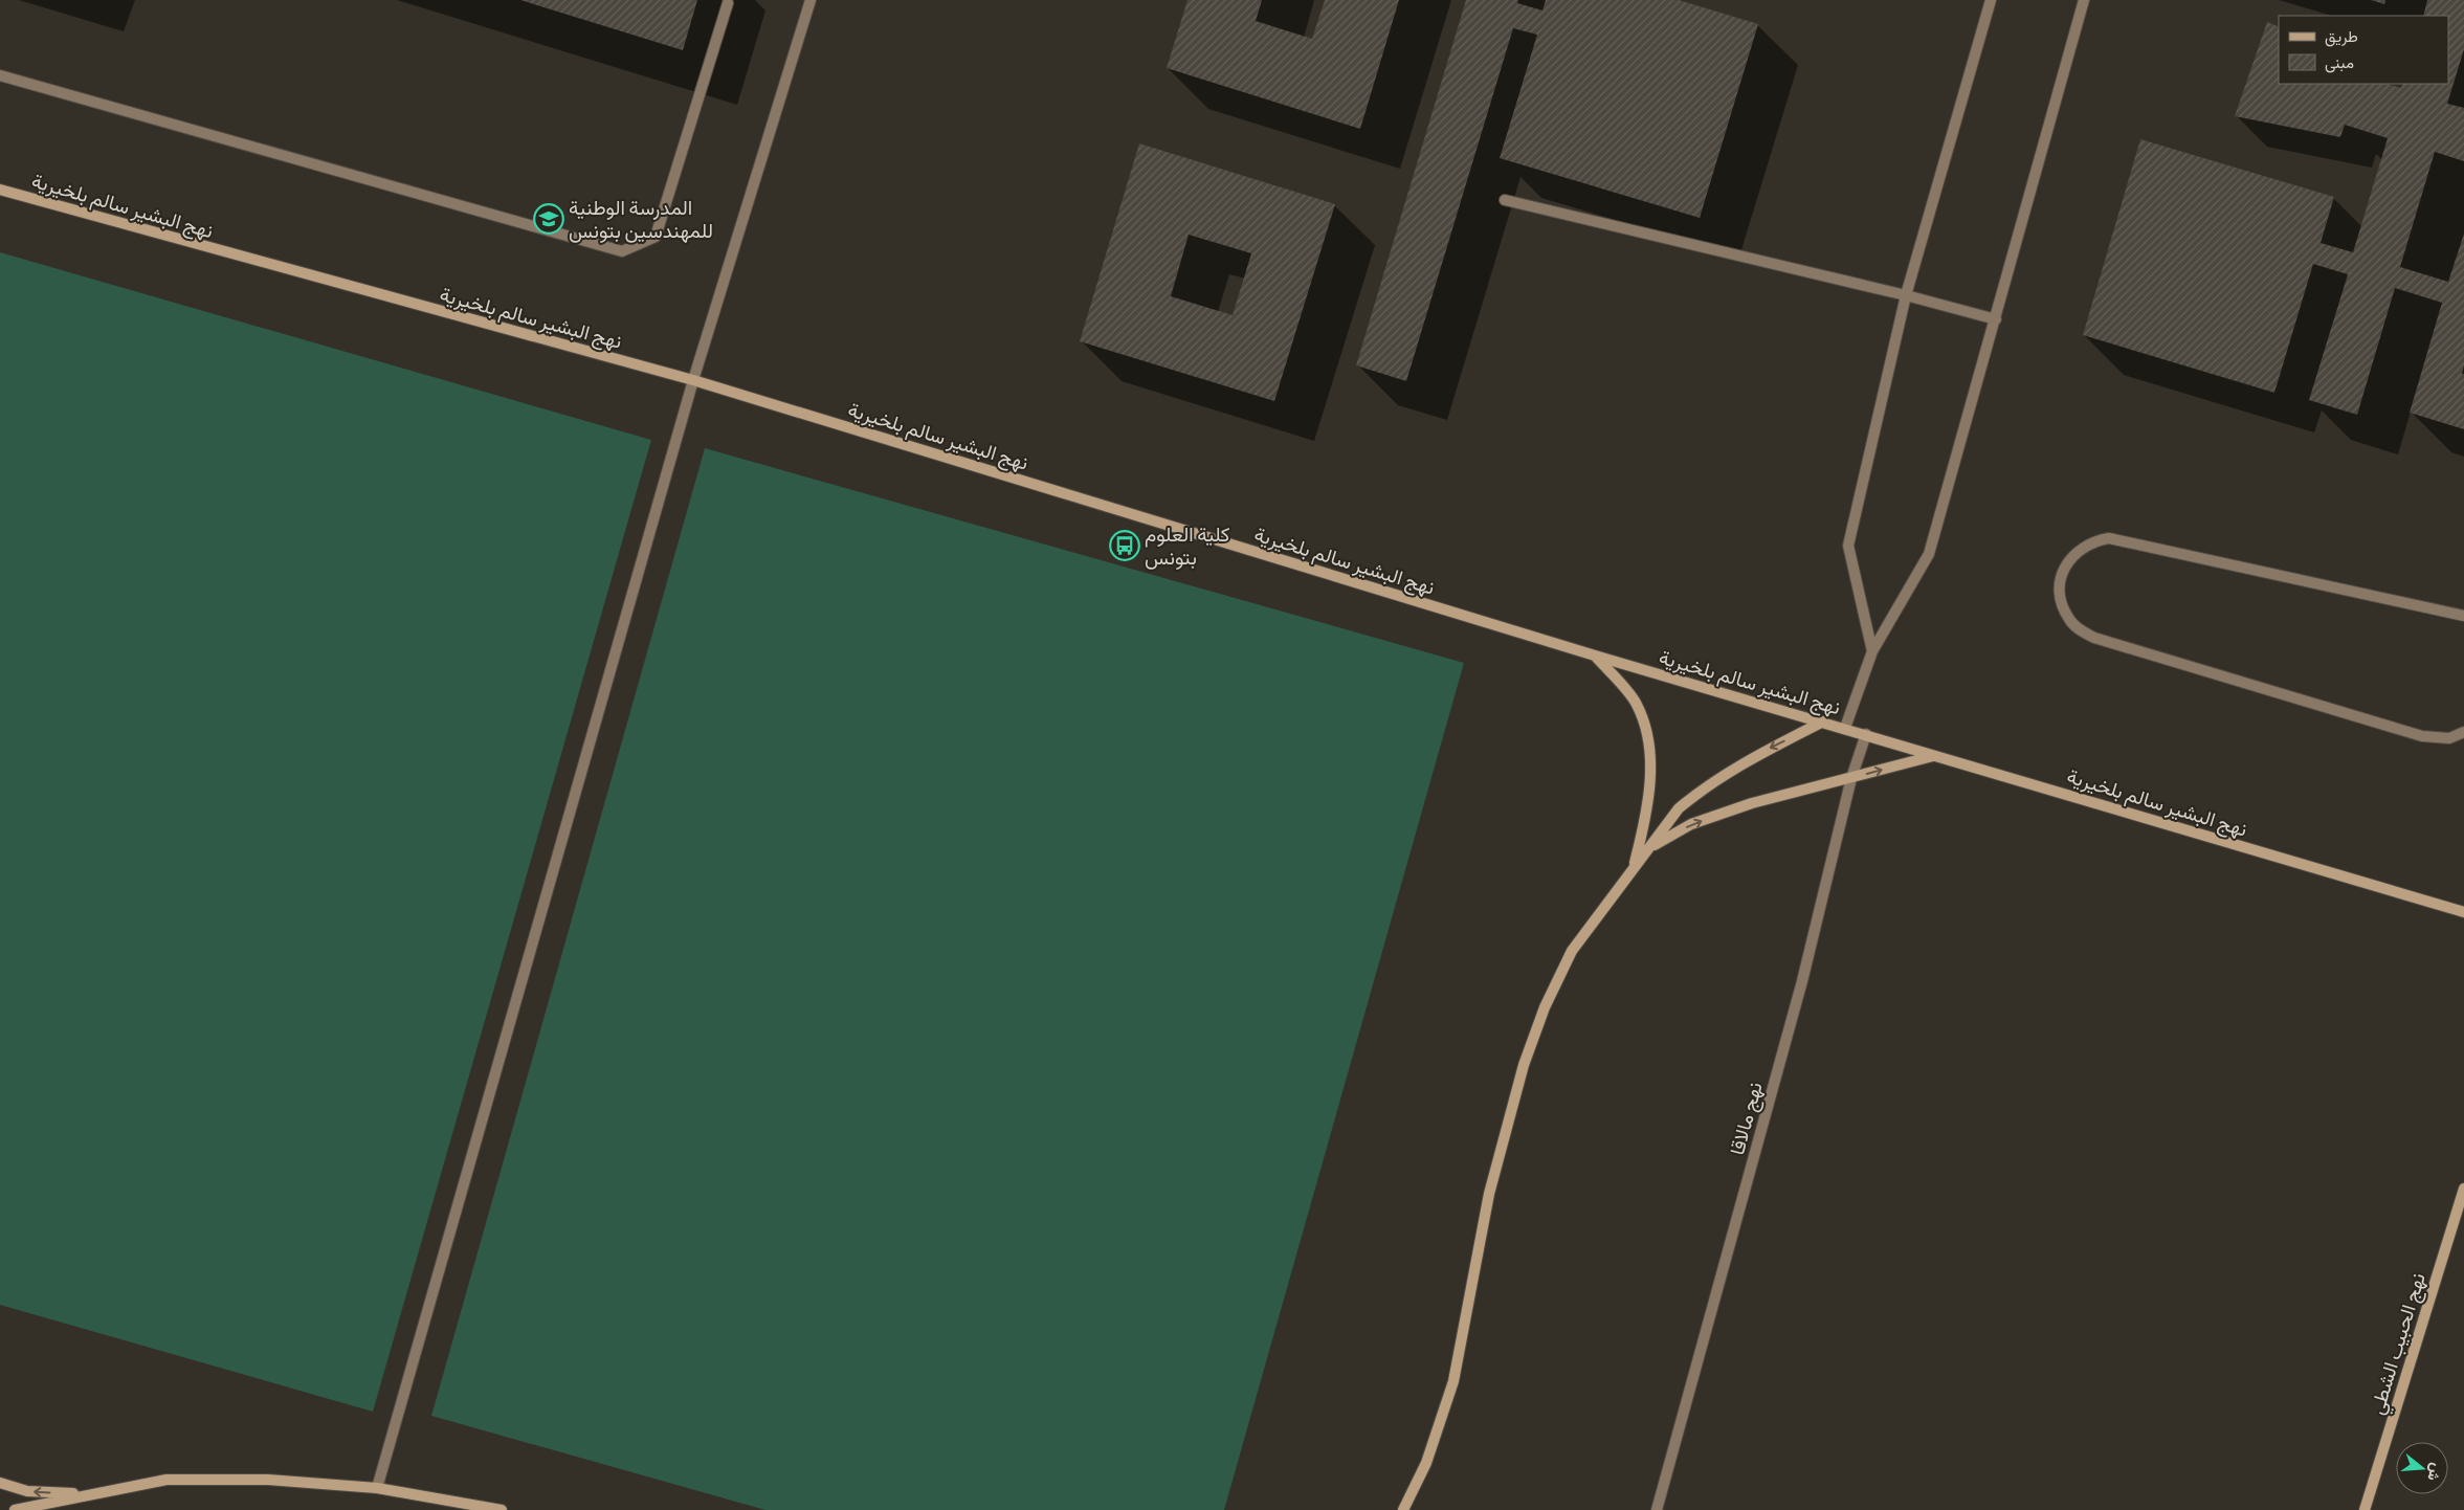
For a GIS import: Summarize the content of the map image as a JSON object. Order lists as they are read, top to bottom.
{
  "streets": {
    "street": ["نهج البشير سالم بلخيرية", "نهج مالاقا", "نهج الحبيب الشطي"]
  },
  "crossings": [
    ["نهج البشير سالم بلخيرية", "نهج مالاقا"]
  ],
  "places": {
    "school or university": ["المدرسة الوطنية للمهندسين بتونس"],
    "bus stop": ["كلية العلوم بتونس"]
  },
  "legend": ["طريق", "مبنى"],
  "north": "right"
}
